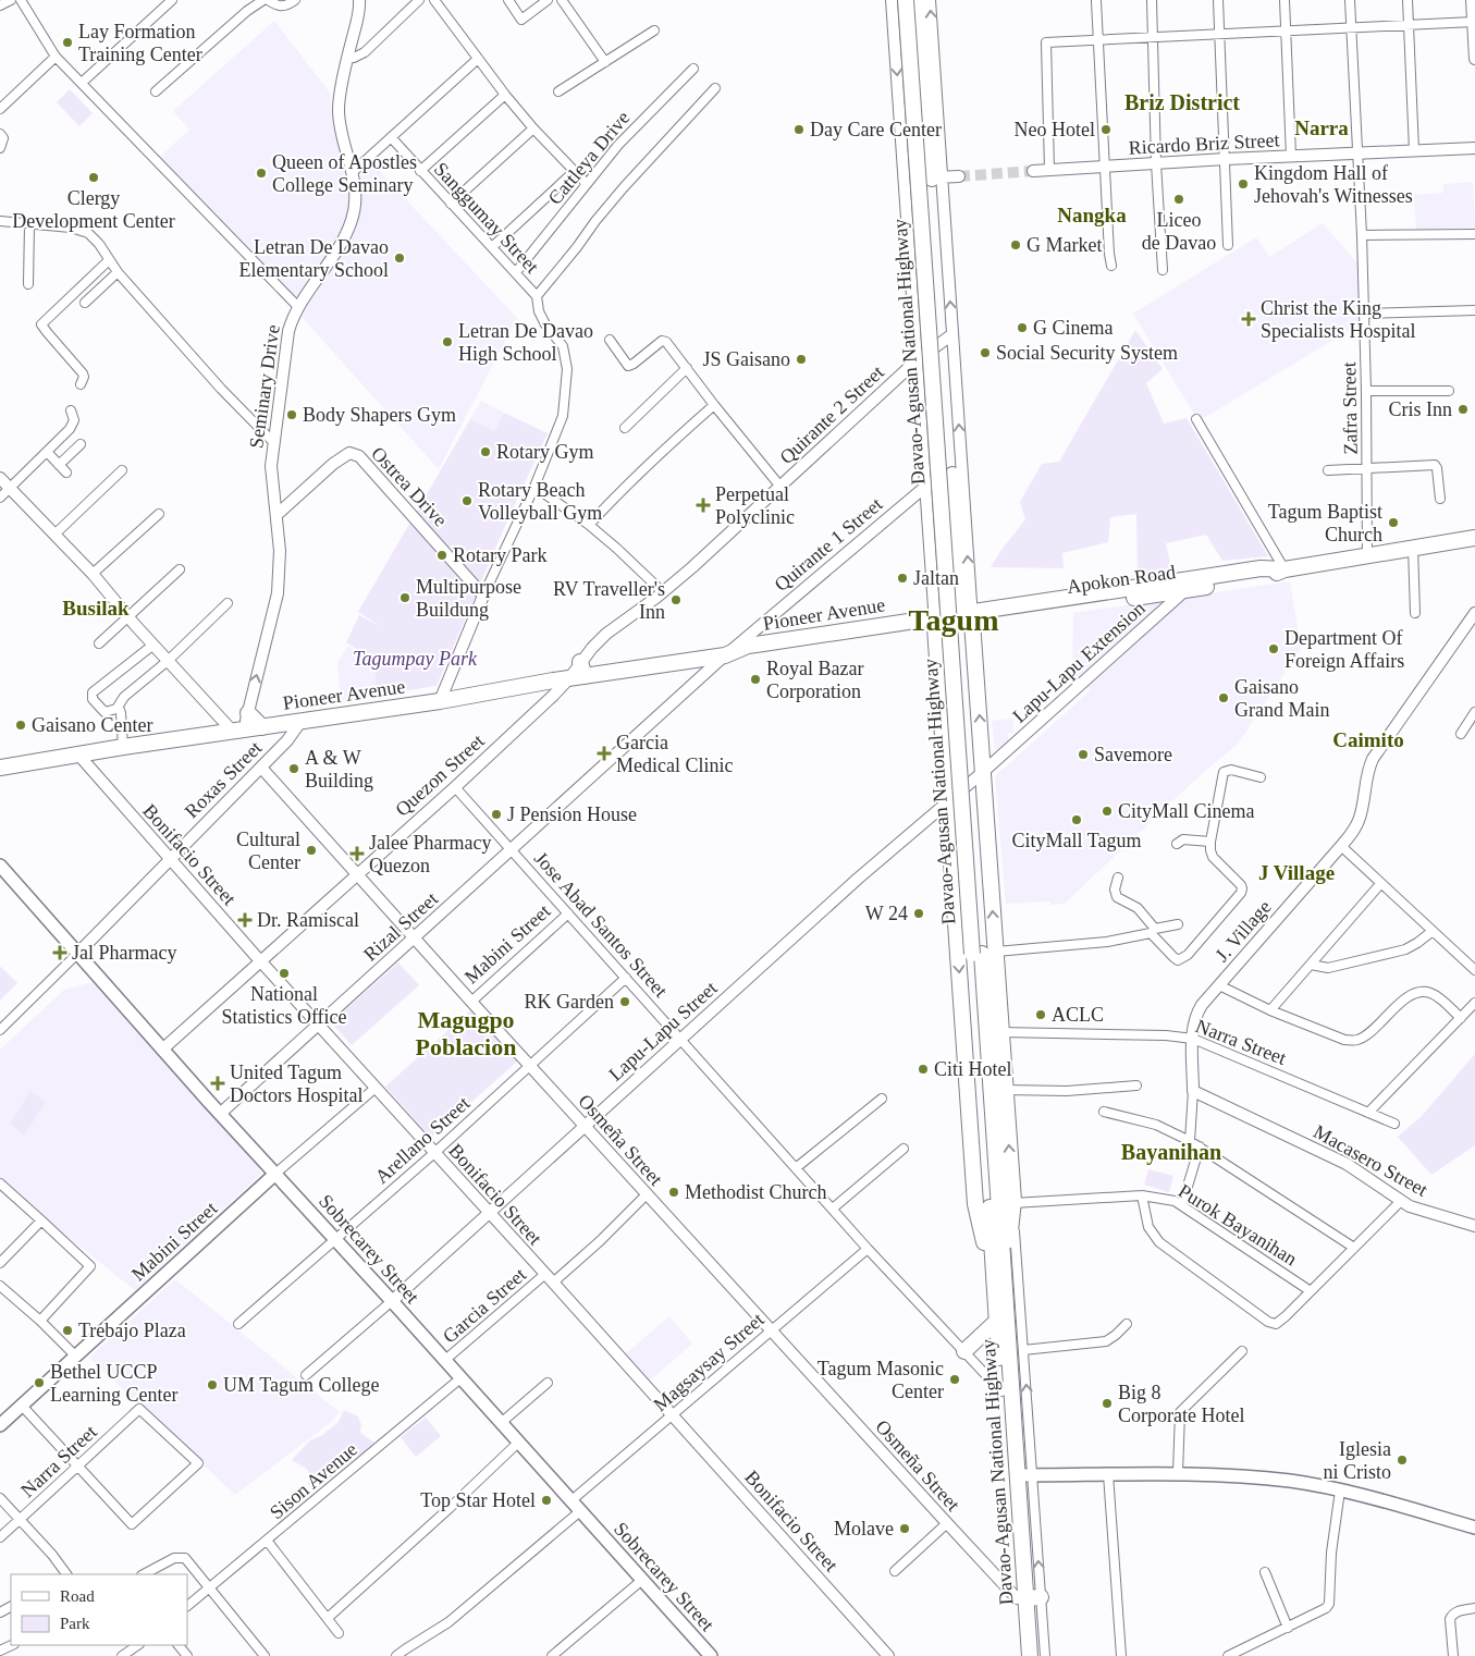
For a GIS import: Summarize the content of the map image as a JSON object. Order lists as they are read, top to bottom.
{
  "streets": {
    "highway": ["Davao-Agusan National Highway", "Apokon Road", "Pioneer Avenue"],
    "main road": ["Mabini Street", "Sobrecarey Street"],
    "street": [
      "Ricardo Briz Street",
      "Cattleya Drive",
      "Sanggumay Street",
      "Seminary Drive",
      "Zafra Street",
      "Quirante 2 Street",
      "Ostrea Drive",
      "Quirante 1 Street",
      "Lapu-Lapu Extension",
      "Quezon Street",
      "Roxas Street",
      "Bonifacio Street",
      "Jose Abad Santos Street",
      "Rizal Street",
      "J. Village",
      "Lapu-Lapu Street",
      "Narra Street",
      "Arellano Street",
      "Osmeña Street",
      "Macasero Street",
      "Purok Bayanihan",
      "Garcia Street",
      "Magsaysay Street",
      "Sison Avenue"
    ]
  },
  "crossings": [
    ["Ricardo Briz Street", "Zafra Street"],
    ["Cattleya Drive", "Sanggumay Street"],
    ["Davao-Agusan National Highway", "Quirante 1 Street"],
    ["Davao-Agusan National Highway", "Apokon Road"],
    ["Davao-Agusan National Highway", "Pioneer Avenue"],
    ["Davao-Agusan National Highway", "Lapu-Lapu Extension"],
    ["Davao-Agusan National Highway", "Jose Abad Santos Street"],
    ["Davao-Agusan National Highway", "Lapu-Lapu Street"],
    ["Davao-Agusan National Highway", "Narra Street"],
    ["Davao-Agusan National Highway", "Osmeña Street"],
    ["Davao-Agusan National Highway", "Purok Bayanihan"],
    ["Seminary Drive", "Ostrea Drive"],
    ["Seminary Drive", "Pioneer Avenue"],
    ["Zafra Street", "Apokon Road"],
    ["Quirante 2 Street", "Pioneer Avenue"],
    ["Quirante 2 Street", "Quezon Street"],
    ["Quirante 1 Street", "Pioneer Avenue"],
    ["Quirante 1 Street", "Rizal Street"],
    ["Apokon Road", "Pioneer Avenue"],
    ["Apokon Road", "Lapu-Lapu Extension"],
    ["Pioneer Avenue", "Quezon Street"],
    ["Pioneer Avenue", "Roxas Street"],
    ["Pioneer Avenue", "Bonifacio Street"],
    ["Pioneer Avenue", "Rizal Street"],
    ["Lapu-Lapu Extension", "Lapu-Lapu Street"],
    ["Quezon Street", "Bonifacio Street"],
    ["Quezon Street", "Jose Abad Santos Street"],
    ["Quezon Street", "Osmeña Street"],
    ["Quezon Street", "Sobrecarey Street"],
    ["Roxas Street", "Bonifacio Street"],
    ["Roxas Street", "Osmeña Street"],
    ["Roxas Street", "Sobrecarey Street"],
    ["Bonifacio Street", "Rizal Street"],
    ["Bonifacio Street", "Mabini Street"],
    ["Bonifacio Street", "Lapu-Lapu Street"],
    ["Bonifacio Street", "Arellano Street"],
    ["Bonifacio Street", "Garcia Street"],
    ["Bonifacio Street", "Magsaysay Street"],
    ["Jose Abad Santos Street", "Rizal Street"],
    ["Jose Abad Santos Street", "Mabini Street"],
    ["Jose Abad Santos Street", "Lapu-Lapu Street"],
    ["Jose Abad Santos Street", "Arellano Street"],
    ["Jose Abad Santos Street", "Magsaysay Street"],
    ["Rizal Street", "Osmeña Street"],
    ["Rizal Street", "Sobrecarey Street"],
    ["J. Village", "Narra Street"],
    ["J. Village", "Macasero Street"],
    ["Mabini Street", "Osmeña Street"],
    ["Mabini Street", "Sobrecarey Street"],
    ["Lapu-Lapu Street", "Osmeña Street"],
    ["Lapu-Lapu Street", "Sobrecarey Street"],
    ["Arellano Street", "Osmeña Street"],
    ["Arellano Street", "Sobrecarey Street"],
    ["Osmeña Street", "Garcia Street"],
    ["Osmeña Street", "Magsaysay Street"],
    ["Sobrecarey Street", "Garcia Street"],
    ["Sobrecarey Street", "Magsaysay Street"],
    ["Sobrecarey Street", "Sison Avenue"]
  ],
  "districts": [
    "Briz District",
    "Narra",
    "Nangka",
    "Busilak",
    "Tagum",
    "Caimito",
    "J Village",
    "Magugpo Poblacion",
    "Bayanihan"
  ],
  "parks": ["Tagumpay Park"],
  "places": {
    "other": [
      "Lay Formation Training Center",
      "Day Care Center",
      "Neo Hotel",
      "Queen of Apostles College Seminary",
      "Clergy Development Center",
      "Kingdom Hall of Jehovah's Witnesses",
      "Liceo de Davao",
      "G Market",
      "Letran De Davao Elementary School",
      "G Cinema",
      "Letran De Davao High School",
      "Social Security System",
      "JS Gaisano",
      "Cris Inn",
      "Body Shapers Gym",
      "Rotary Gym",
      "Rotary Beach Volleyball Gym",
      "Tagum Baptist Church",
      "Rotary Park",
      "Jaltan",
      "Multipurpose Buildung",
      "RV Traveller's Inn",
      "Department Of Foreign Affairs",
      "Royal Bazar Corporation",
      "Gaisano Grand Main",
      "Gaisano Center",
      "Savemore",
      "A & W Building",
      "CityMall Cinema",
      "J Pension House",
      "CityMall Tagum",
      "Cultural Center",
      "W 24",
      "National Statistics Office",
      "RK Garden",
      "ACLC",
      "Citi Hotel",
      "Methodist Church",
      "Trebajo Plaza",
      "Tagum Masonic Center",
      "Bethel UCCP Learning Center",
      "UM Tagum College",
      "Big 8 Corporate Hotel",
      "Iglesia ni Cristo",
      "Top Star Hotel",
      "Molave"
    ],
    "health": [
      "Christ the King Specialists Hospital",
      "Perpetual Polyclinic",
      "Garcia Medical Clinic",
      "Jalee Pharmacy Quezon",
      "Dr. Ramiscal",
      "Jal Pharmacy",
      "United Tagum Doctors Hospital"
    ]
  },
  "legend": ["Road", "Park"]
}
